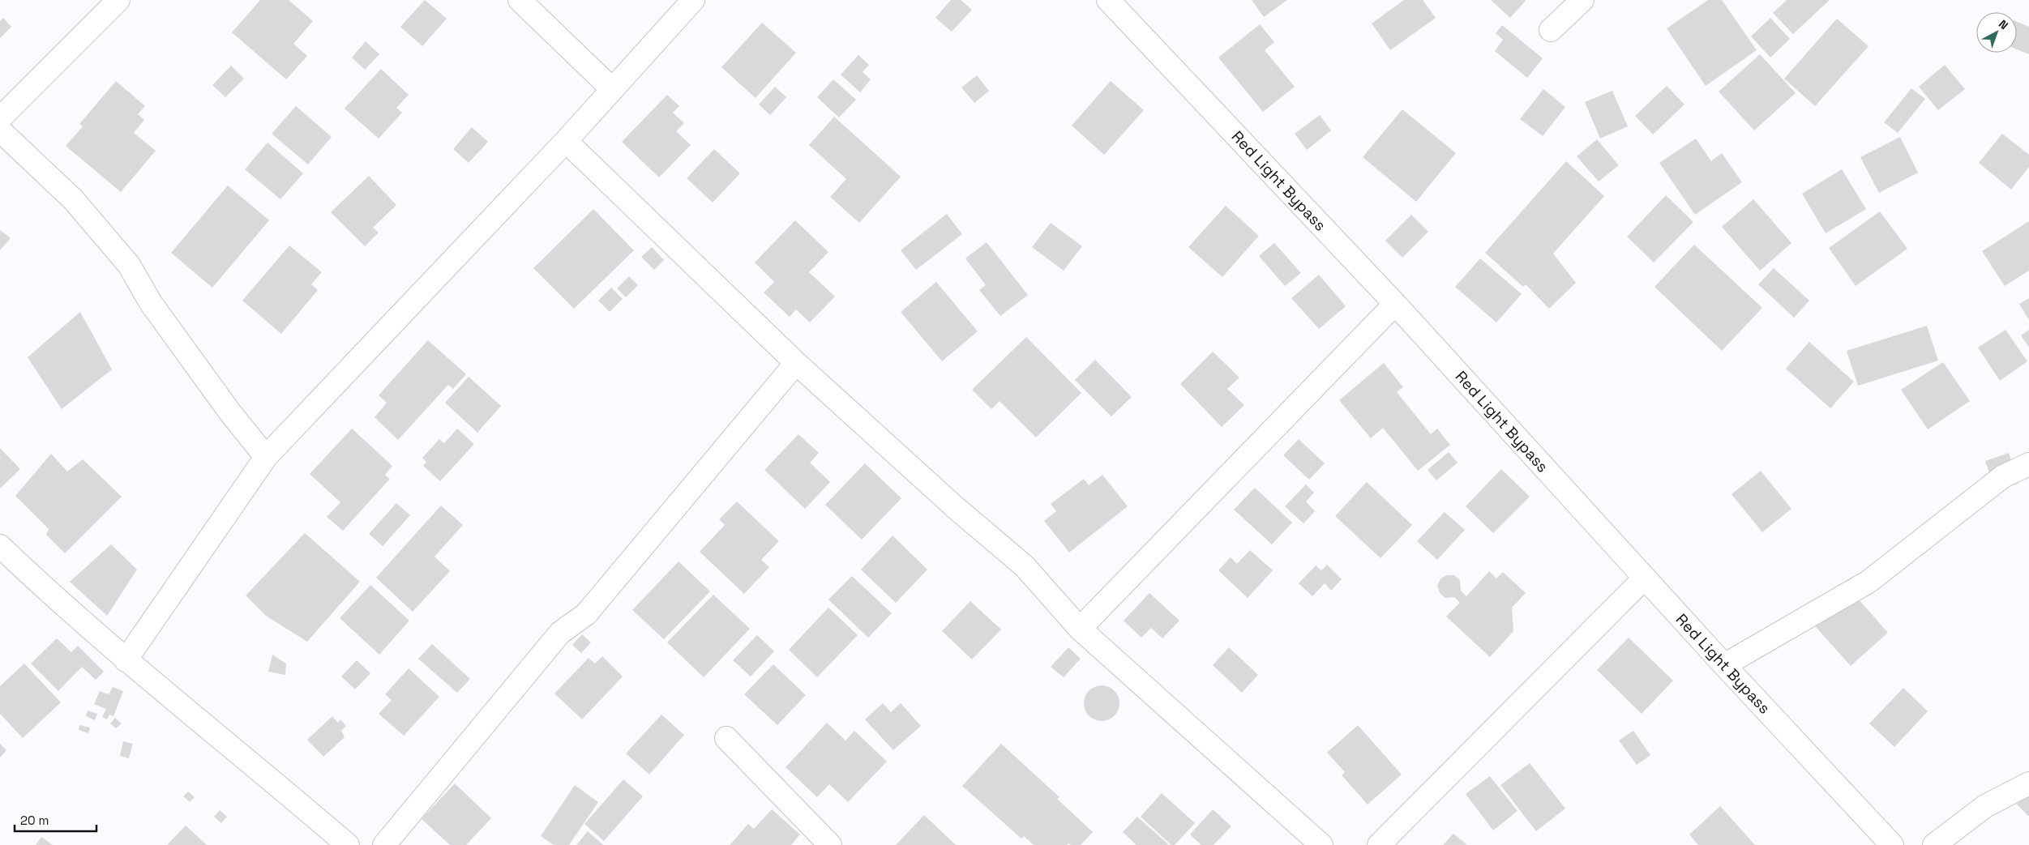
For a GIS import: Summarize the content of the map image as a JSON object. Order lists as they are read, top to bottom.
{
  "streets": {
    "street": ["Red Light Bypass"]
  },
  "scale_bar": "20 m",
  "north": "top right"
}
